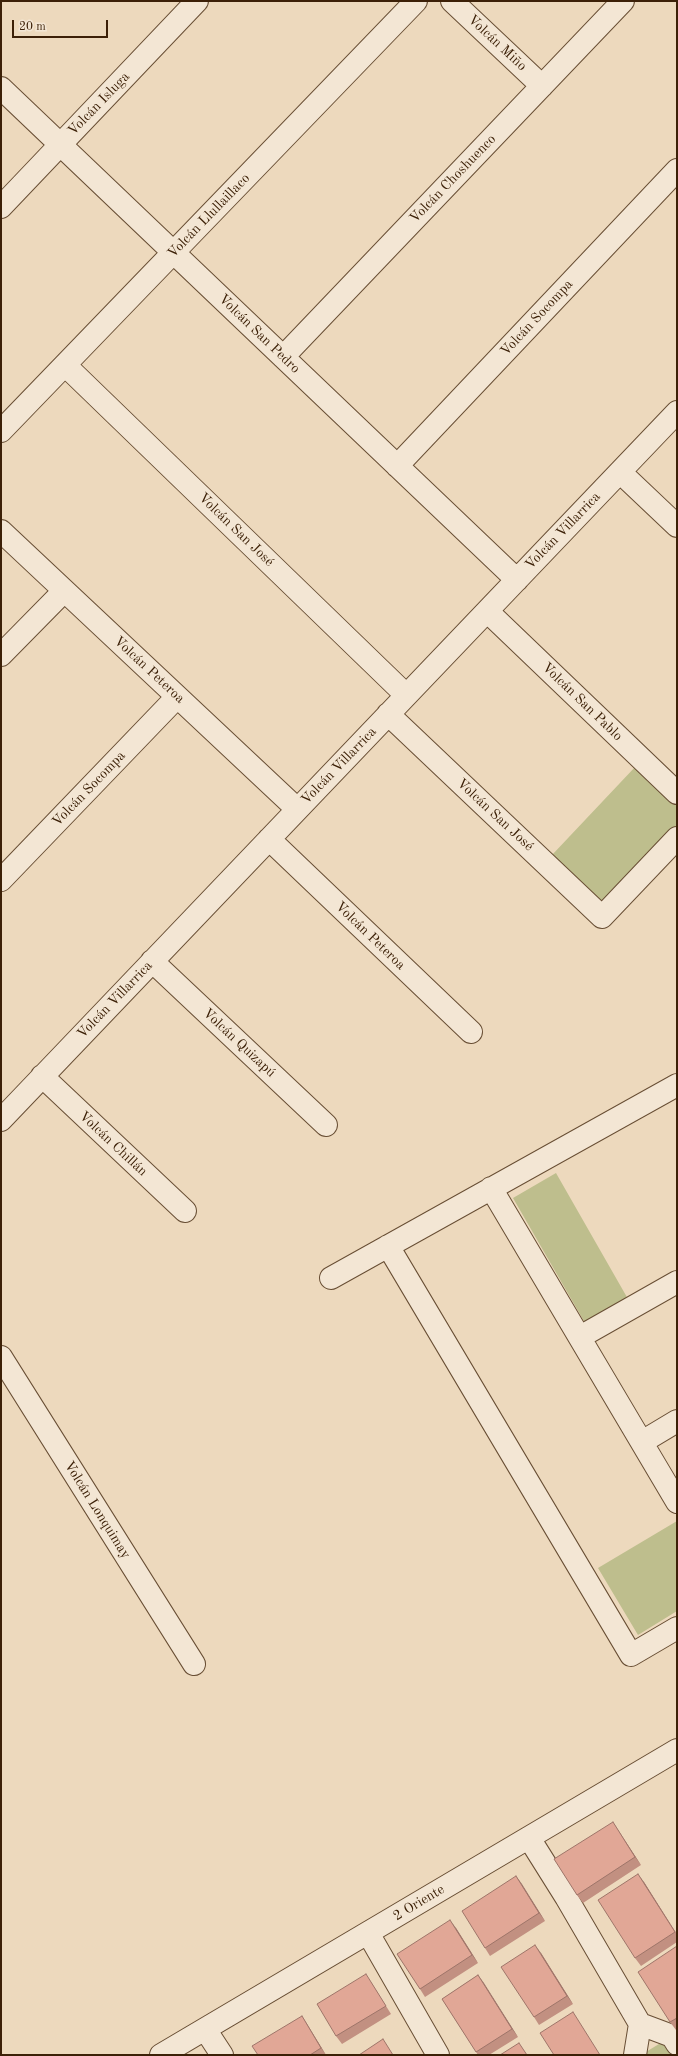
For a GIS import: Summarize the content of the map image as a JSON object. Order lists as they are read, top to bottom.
{
  "streets": {
    "street": [
      "Volcán Miño",
      "Volcán Isluga",
      "Volcán Choshuenco",
      "Volcán Llullaillaco",
      "Volcán Socompa",
      "Volcán San Pedro",
      "Volcán San José",
      "Volcán Villarrica",
      "Volcán Peteroa",
      "Volcán San Pablo",
      "Volcán Quizapú",
      "Volcán Chillán",
      "Volcán Lonquimay",
      "2 Oriente"
    ]
  },
  "crossings": [
    ["Volcán Miño", "Volcán Choshuenco"],
    ["Volcán Isluga", "Volcán San Pedro"],
    ["Volcán Choshuenco", "Volcán San Pedro"],
    ["Volcán Llullaillaco", "Volcán San Pedro"],
    ["Volcán Llullaillaco", "Volcán San José"],
    ["Volcán Socompa", "Volcán San Pedro"],
    ["Volcán Socompa", "Volcán Peteroa"],
    ["Volcán San Pedro", "Volcán Villarrica"],
    ["Volcán San José", "Volcán Villarrica"],
    ["Volcán Villarrica", "Volcán Peteroa"],
    ["Volcán Villarrica", "Volcán San Pablo"],
    ["Volcán Villarrica", "Volcán Quizapú"],
    ["Volcán Villarrica", "Volcán Chillán"]
  ],
  "scale_bar": "20 m"
}
